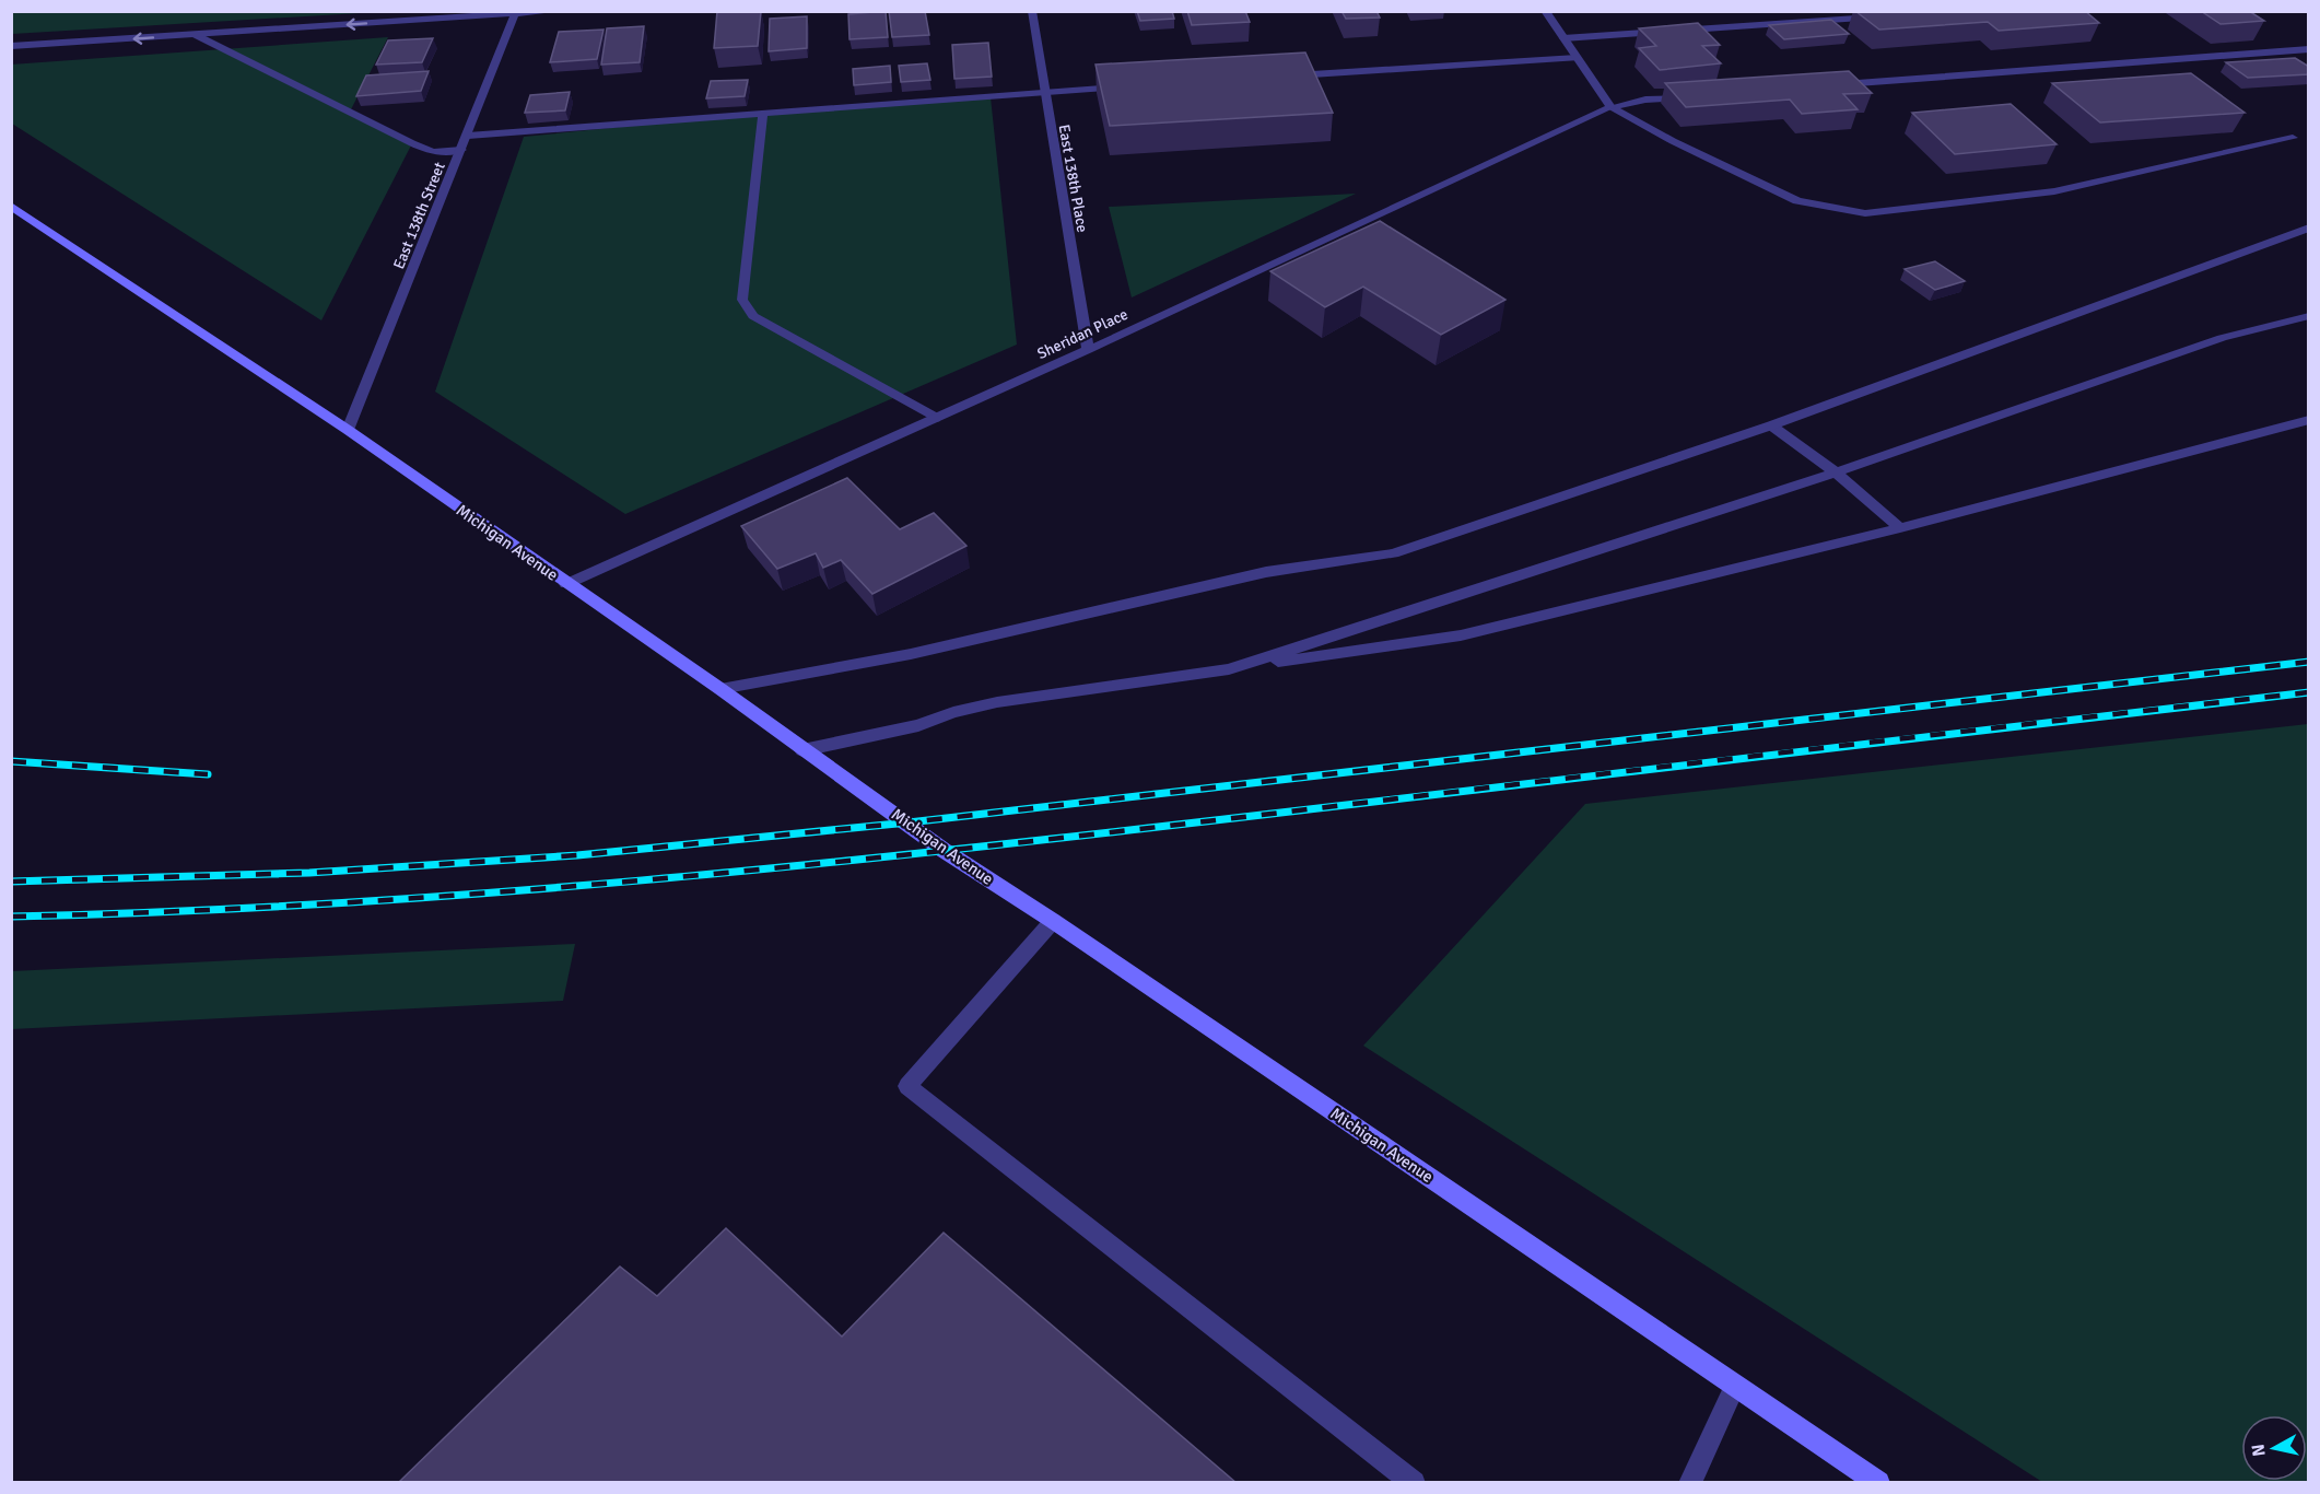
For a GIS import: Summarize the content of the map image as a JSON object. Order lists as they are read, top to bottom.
{
  "streets": {
    "main road": ["Michigan Avenue"],
    "street": ["East 138th Place", "East 138th Street", "Sheridan Place"]
  },
  "crossings": [
    ["East 138th Place", "Sheridan Place"],
    ["East 138th Street", "Michigan Avenue"],
    ["Sheridan Place", "Michigan Avenue"]
  ],
  "north": "left"
}
